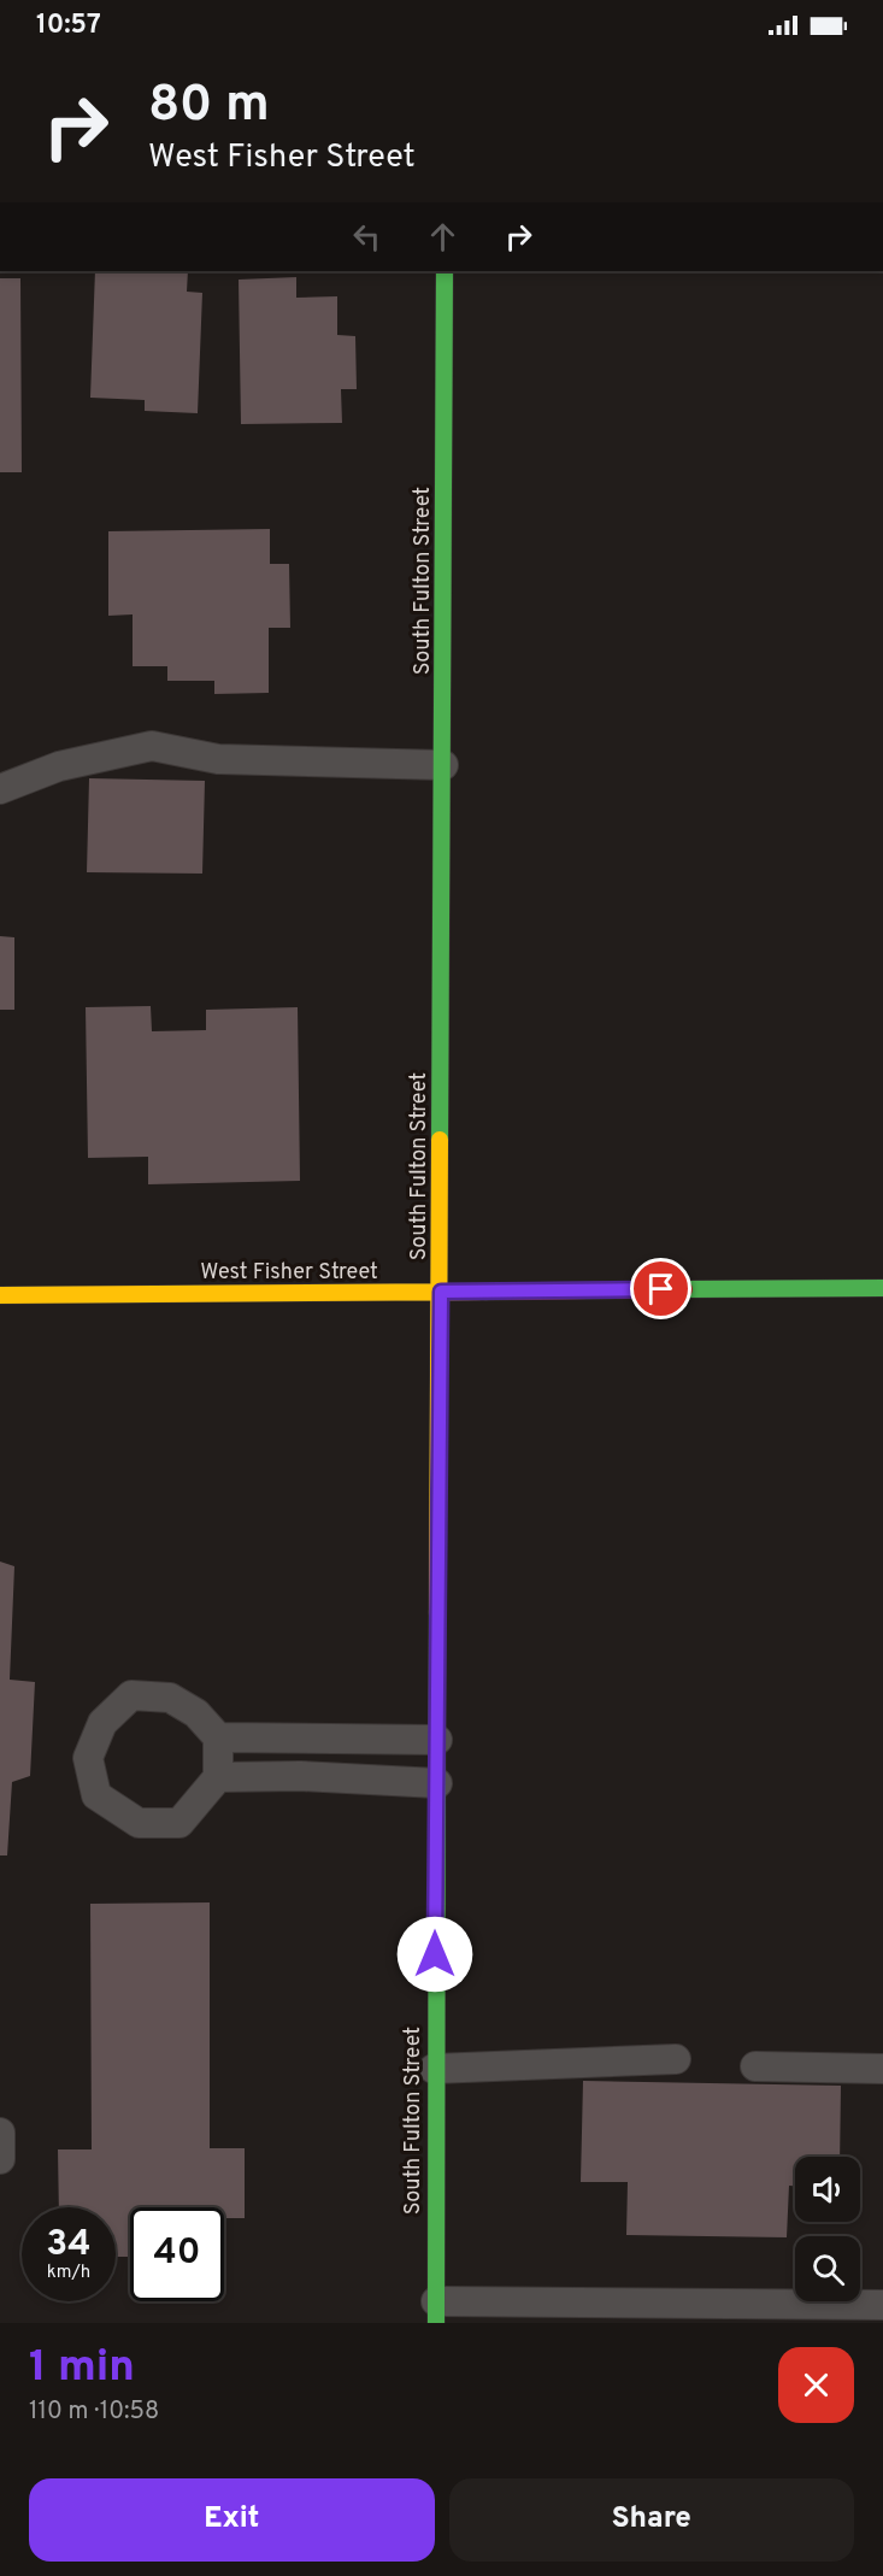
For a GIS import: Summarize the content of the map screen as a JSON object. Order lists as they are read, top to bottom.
{
  "streets": {
    "street": ["South Fulton Street", "West Fisher Street"]
  },
  "crossings": [
    ["South Fulton Street", "West Fisher Street"]
  ],
  "page": {
    "status": "10:57",
    "turn": ["80 m", "West Fisher Street"],
    "speed": "34 km/h",
    "limit": "40",
    "heading": ["1 min", "110 m · 10:58"],
    "buttons": ["Exit", "Share"]
  }
}
